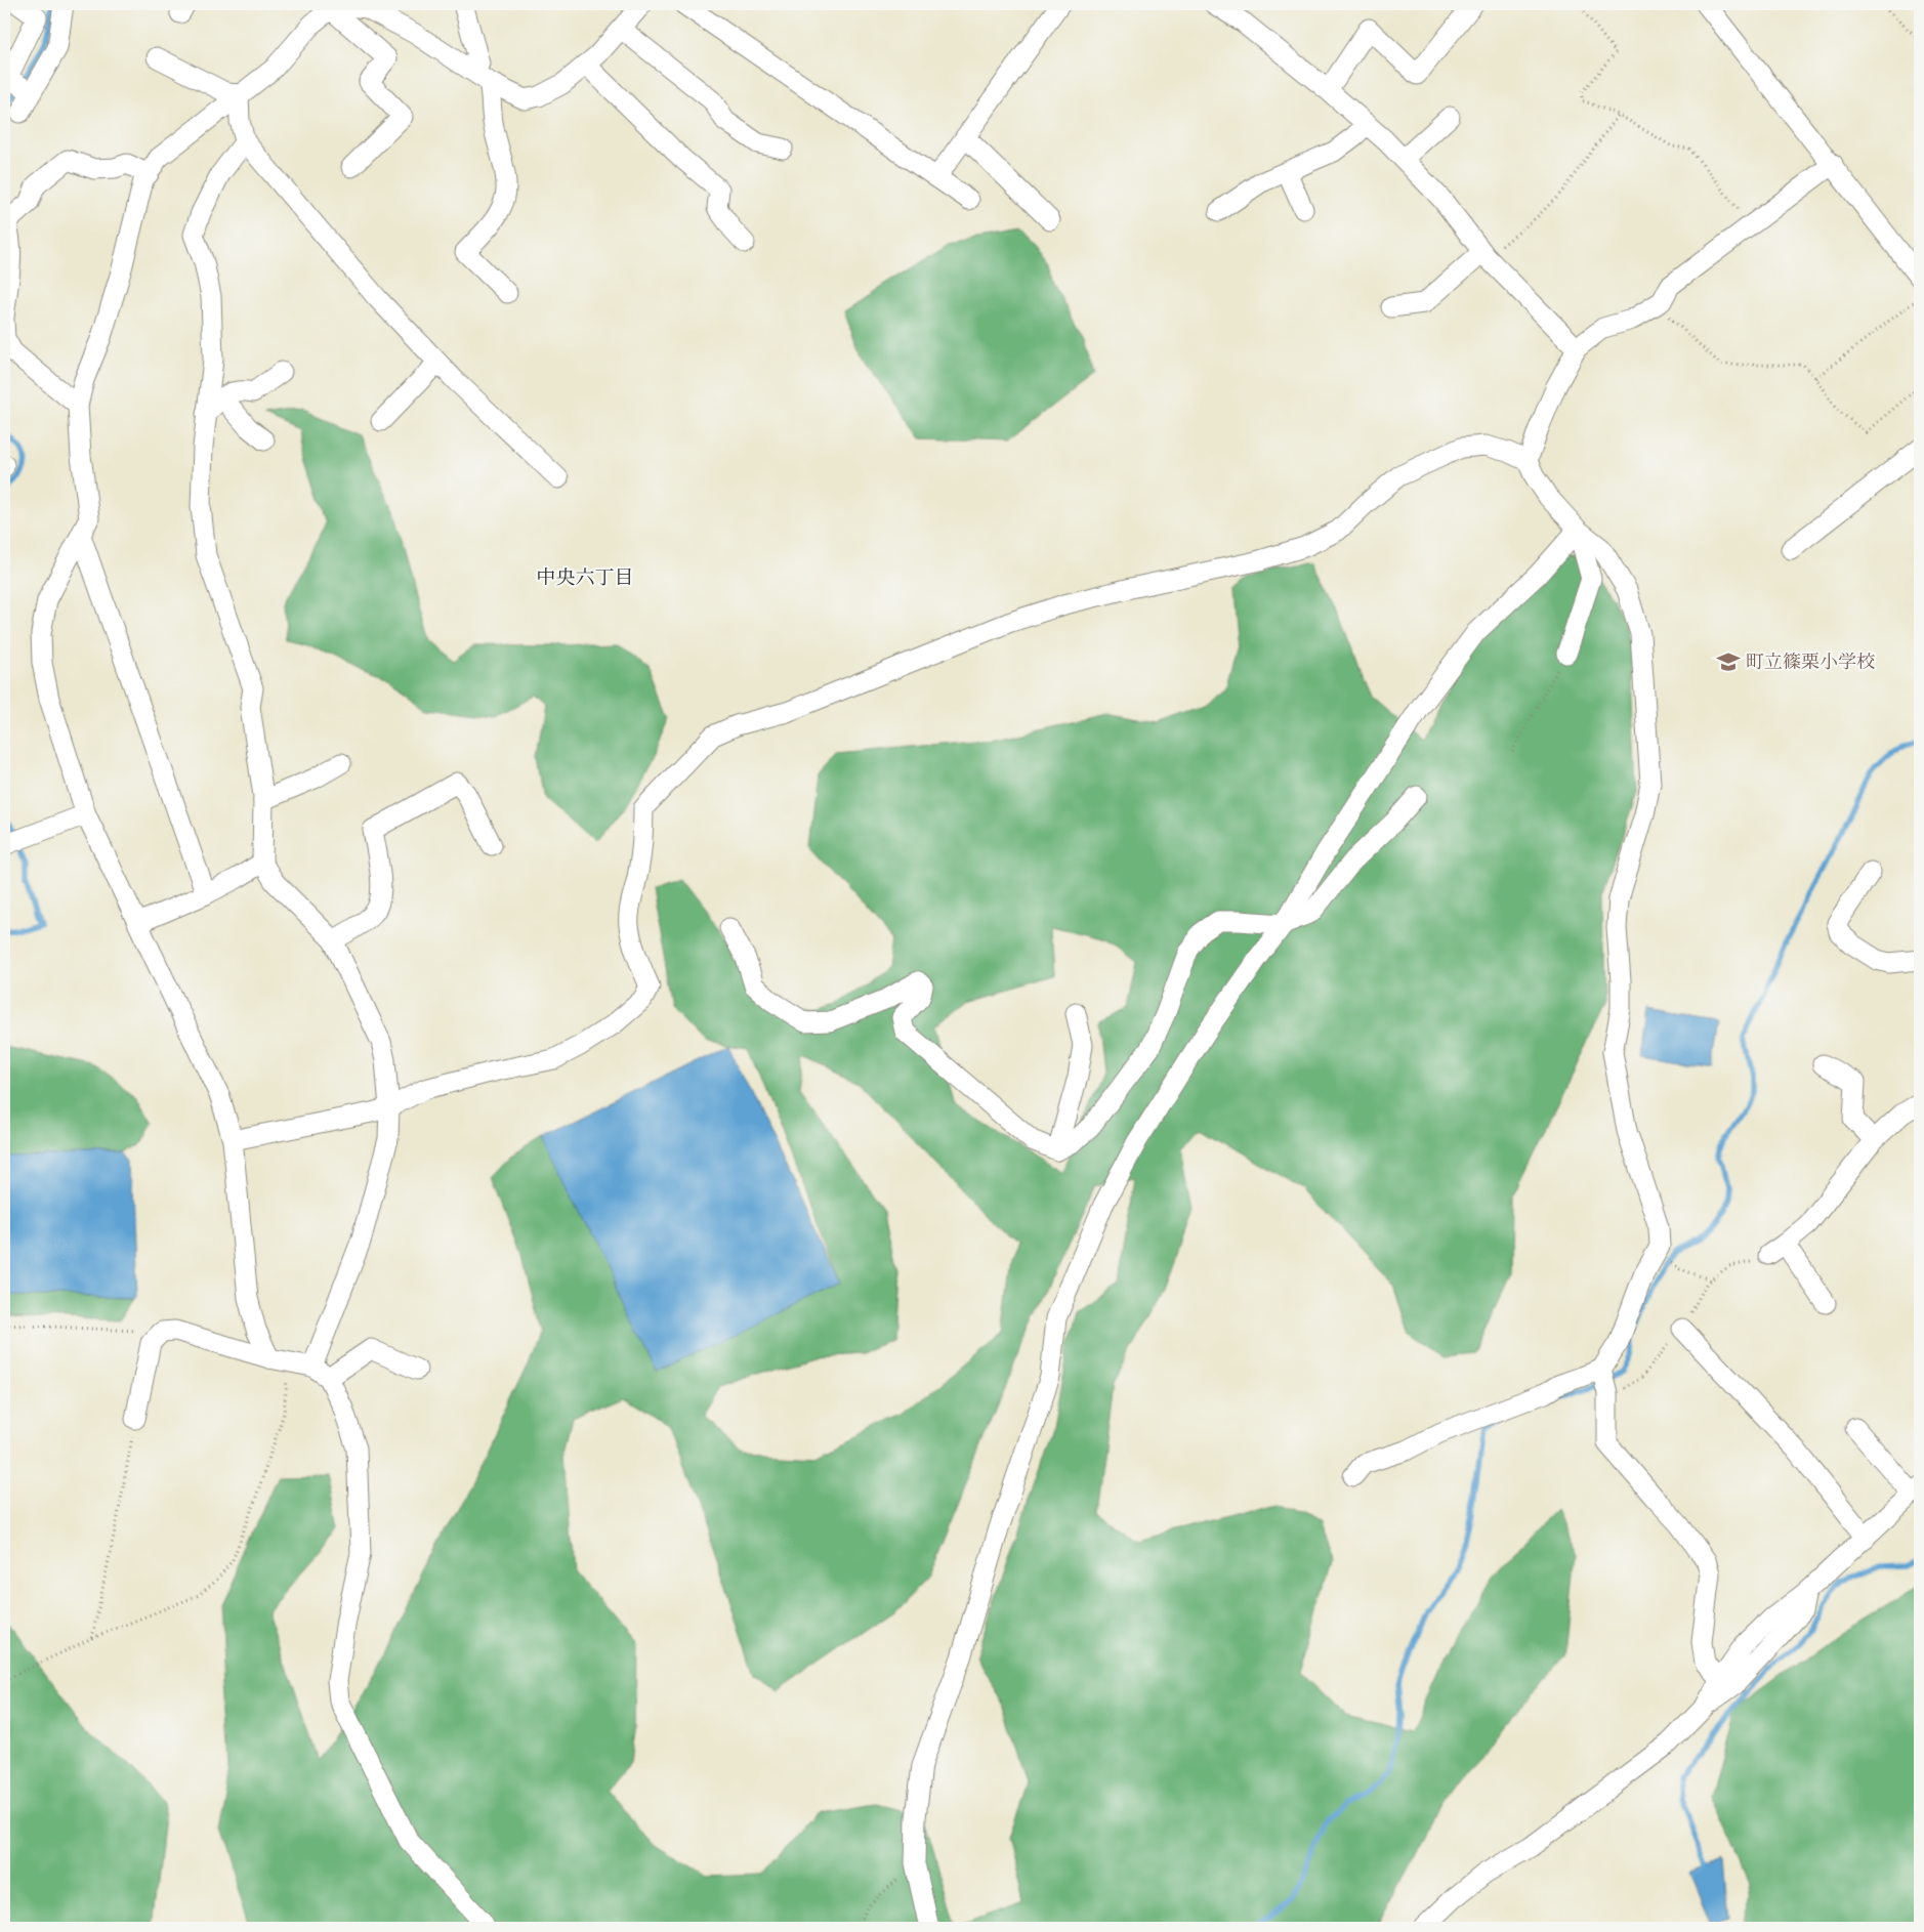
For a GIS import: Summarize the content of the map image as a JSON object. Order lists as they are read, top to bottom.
{
  "districts": ["中央六丁目"],
  "places": {
    "school or university": ["町立篠栗小学校"]
  }
}
